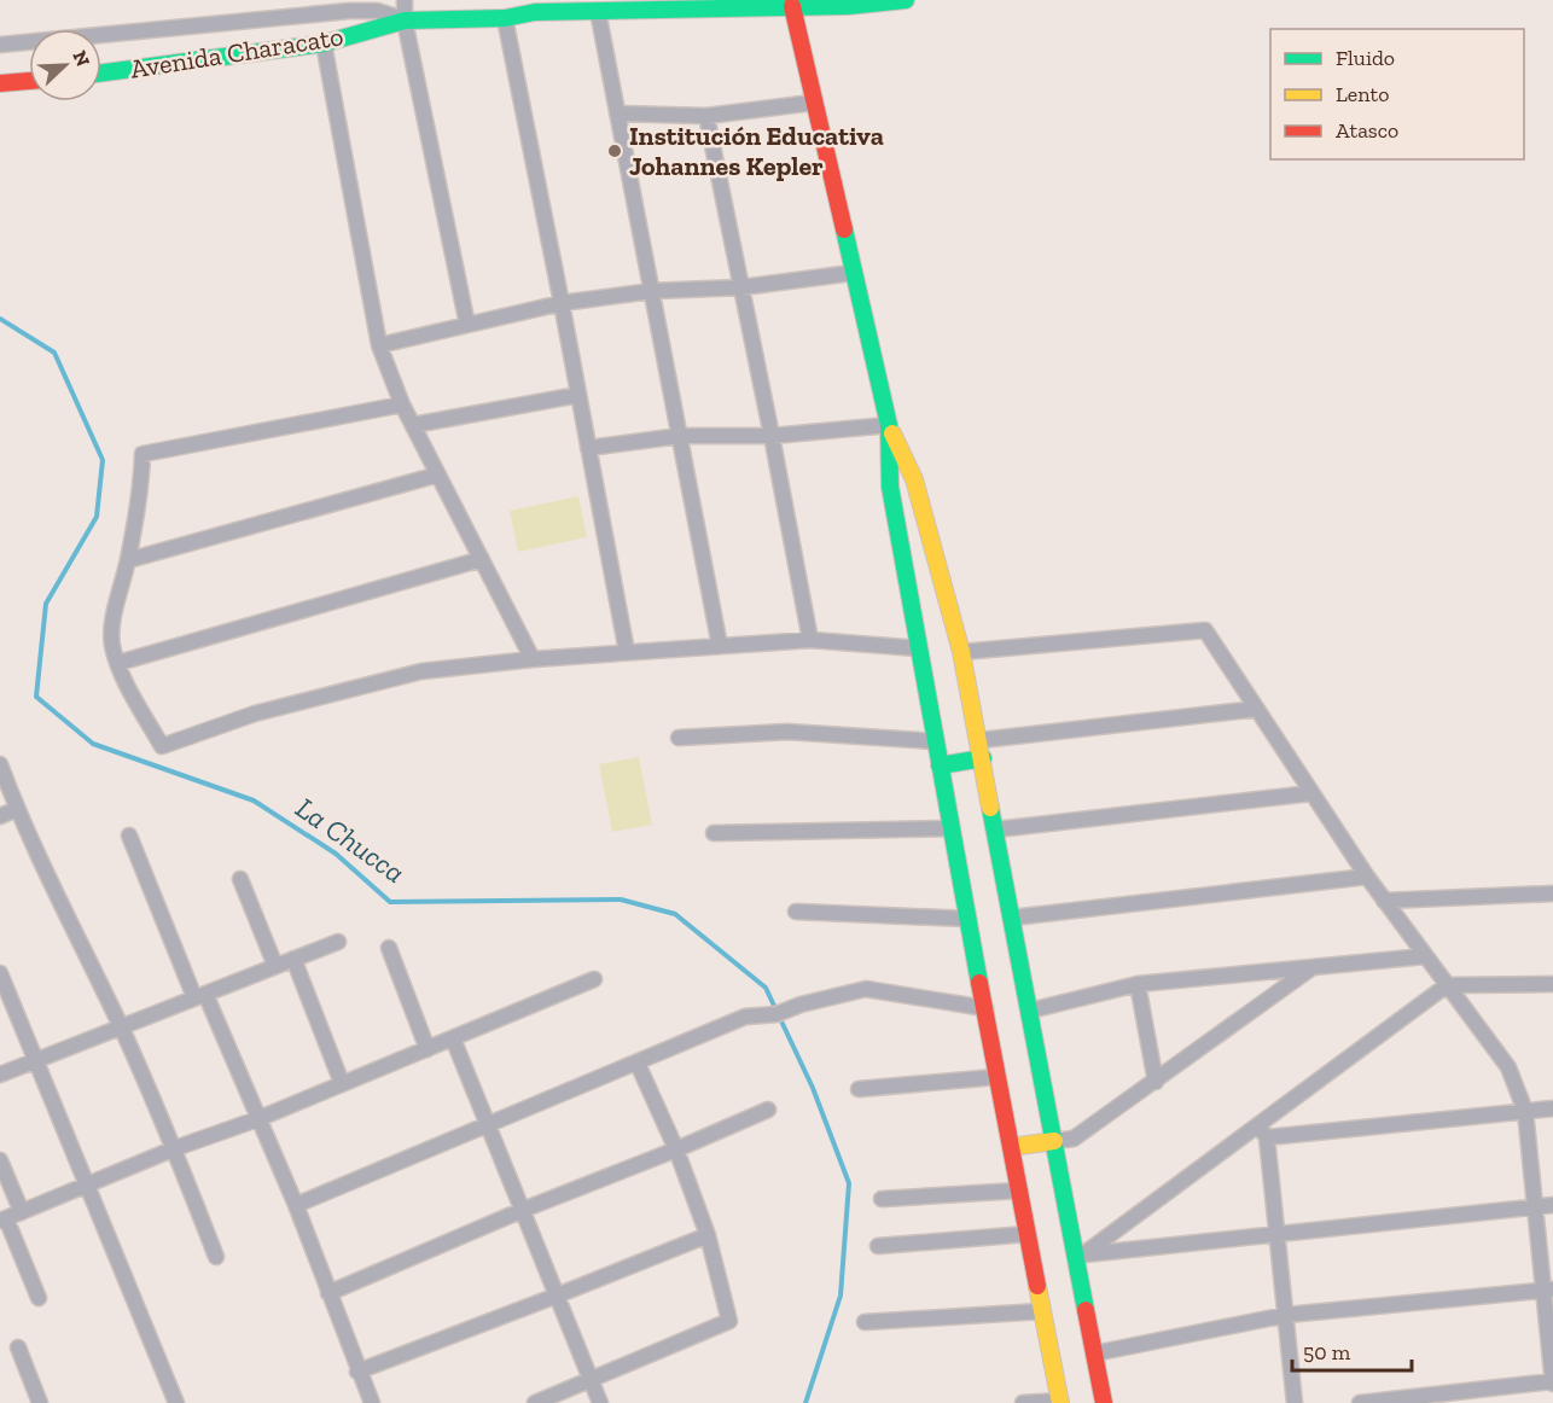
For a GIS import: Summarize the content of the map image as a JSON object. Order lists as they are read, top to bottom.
{
  "streets": {
    "street": ["Avenida Characato"]
  },
  "water": ["La Chucca"],
  "places": ["Institución Educativa Johannes Kepler"],
  "legend": ["Fluido", "Lento", "Atasco"],
  "scale_bar": "50 m",
  "north": "top right"
}
